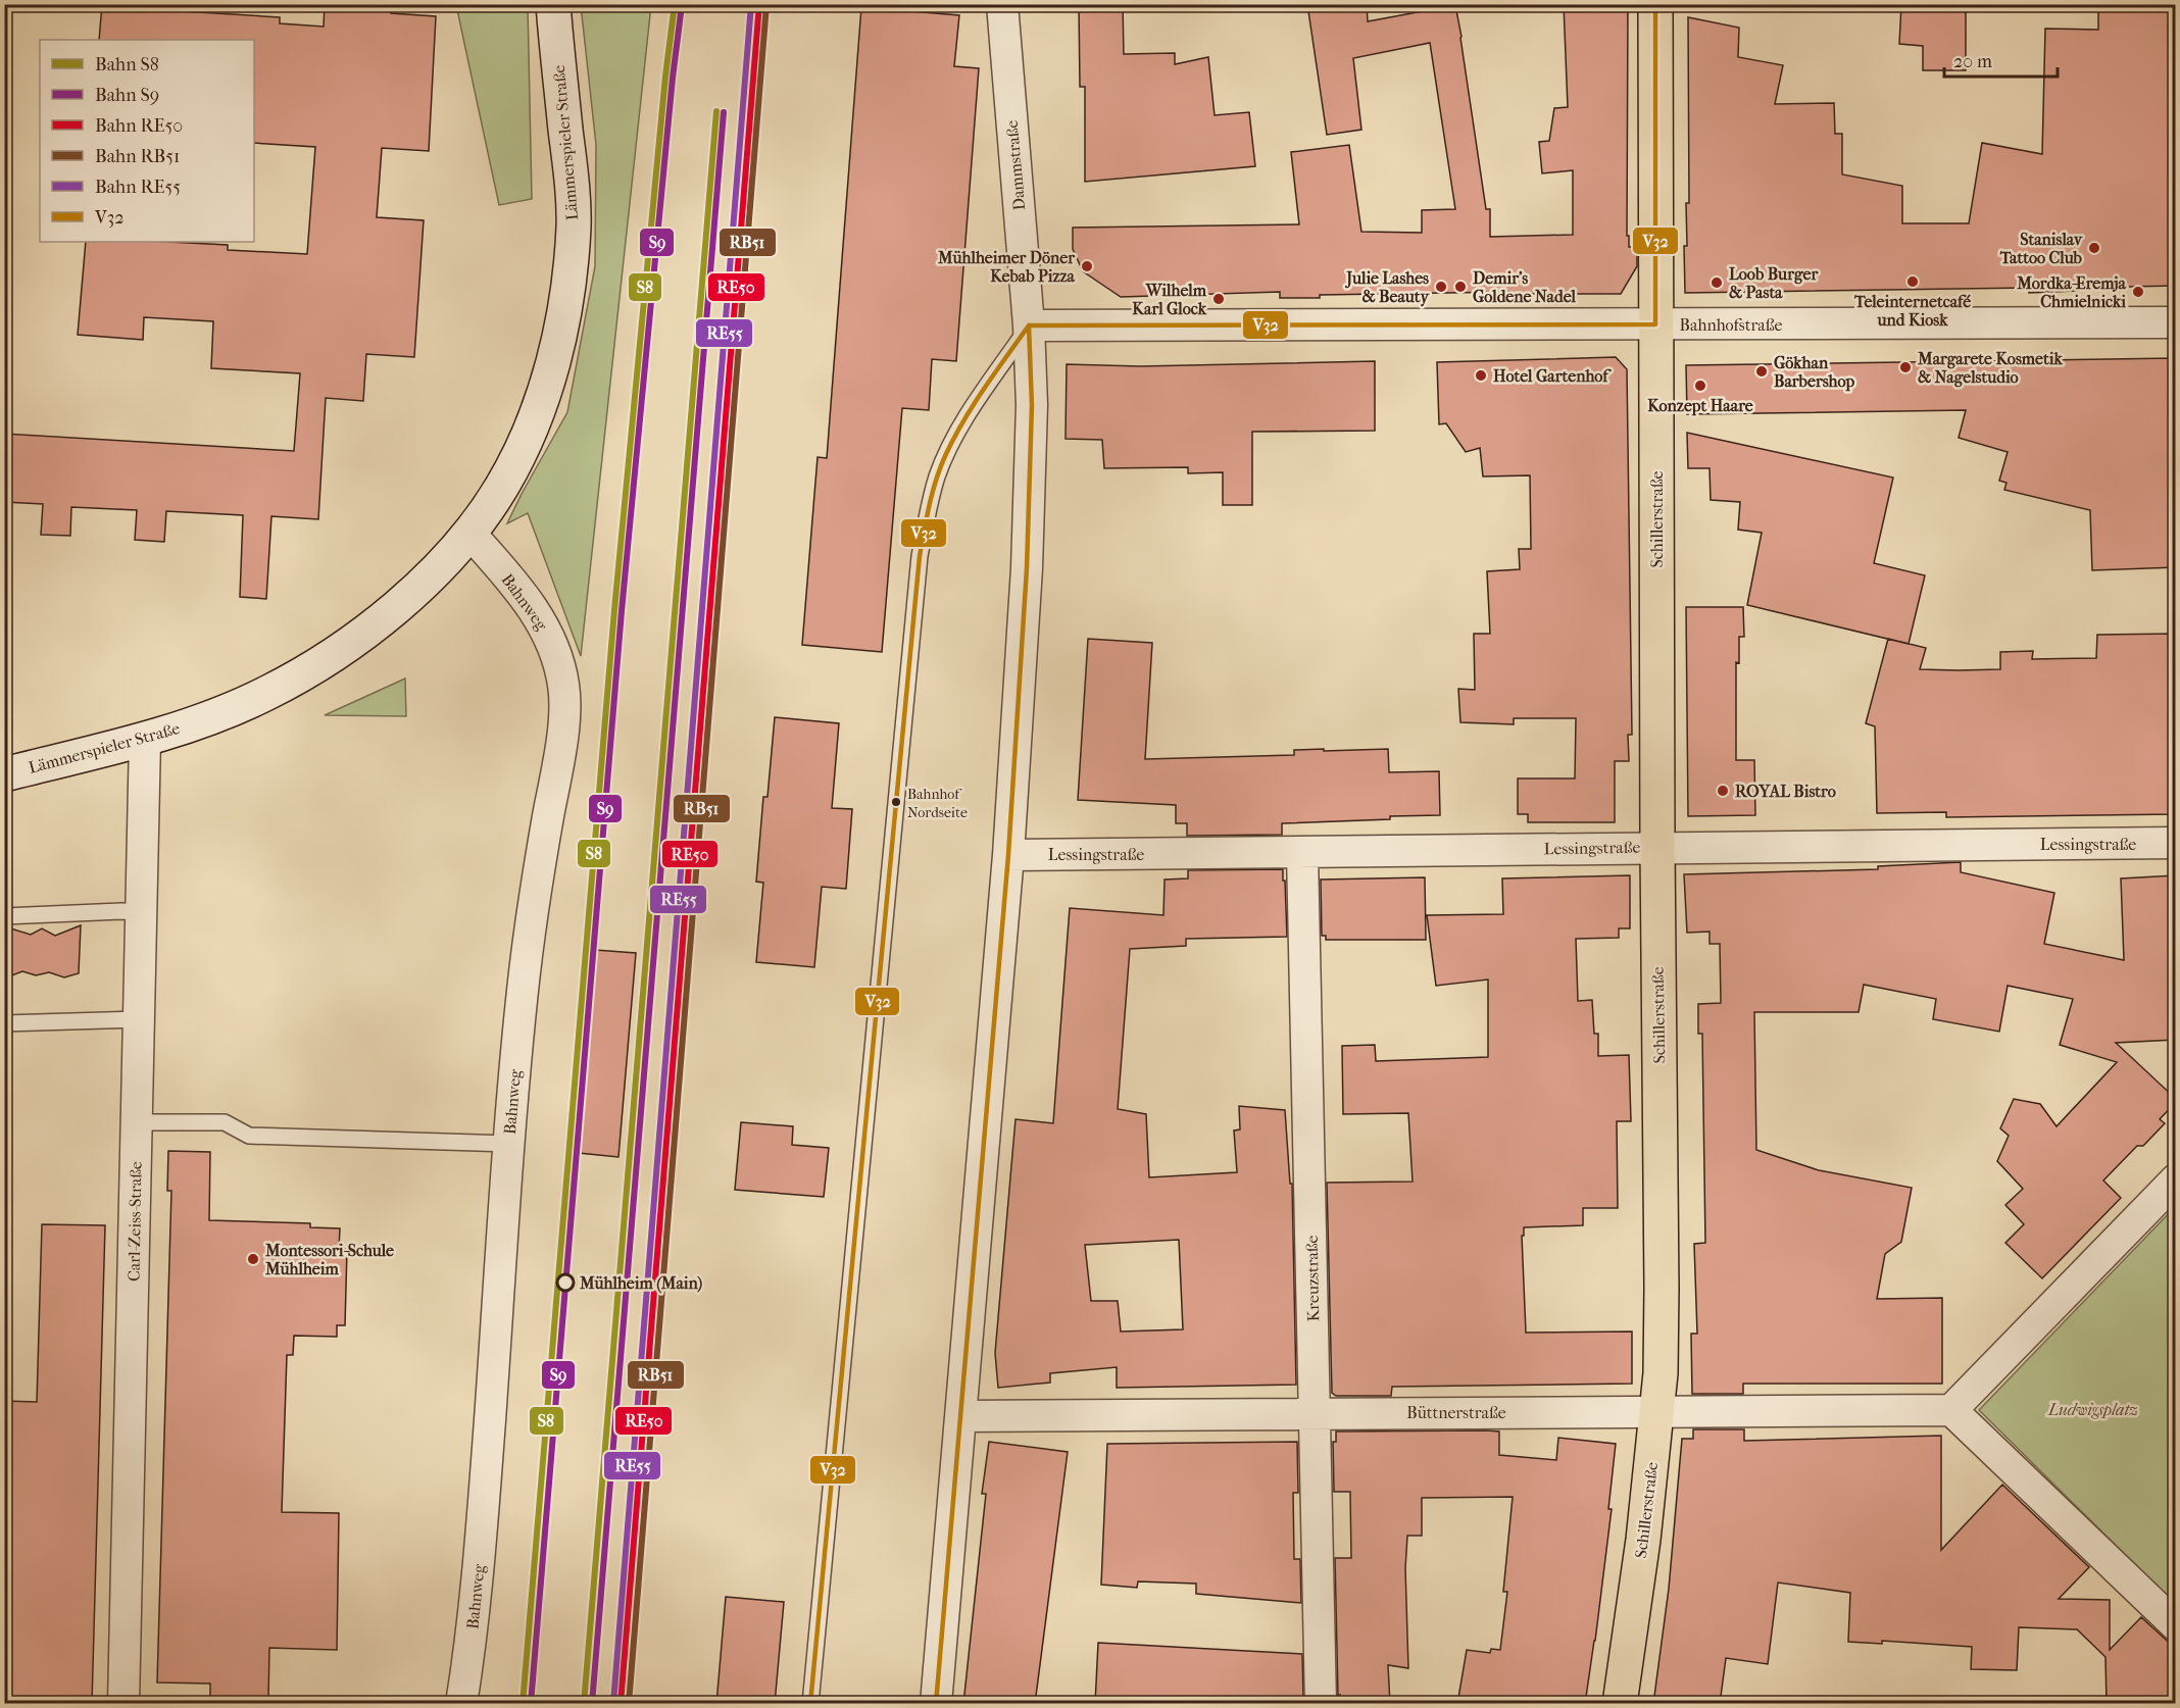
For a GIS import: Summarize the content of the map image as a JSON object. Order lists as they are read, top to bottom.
{
  "streets": {
    "main road": ["Lämmerspieler Straße", "Schillerstraße"],
    "street": [
      "Dammstraße",
      "Bahnhofstraße",
      "Bahnweg",
      "Lessingstraße",
      "Carl-Zeiss-Straße",
      "Kreuzstraße",
      "Büttnerstraße"
    ]
  },
  "crossings": [
    ["Lämmerspieler Straße", "Bahnweg"],
    ["Lämmerspieler Straße", "Carl-Zeiss-Straße"],
    ["Dammstraße", "Bahnhofstraße"],
    ["Dammstraße", "Lessingstraße"],
    ["Dammstraße", "Büttnerstraße"],
    ["Bahnhofstraße", "Schillerstraße"],
    ["Schillerstraße", "Lessingstraße"],
    ["Schillerstraße", "Büttnerstraße"],
    ["Lessingstraße", "Kreuzstraße"],
    ["Kreuzstraße", "Büttnerstraße"]
  ],
  "parks": ["Ludwigsplatz"],
  "places": [
    "Stanislav Tattoo Club",
    "Mühlheimer Döner Kebab Pizza",
    "Teleinternetcafé und Kiosk",
    "Loob Burger & Pasta",
    "Julie Lashes & Beauty",
    "Demir's Goldene Nadel",
    "Mordka-Eremja Chmielnicki",
    "Wilhelm Karl Glock",
    "Margarete Kosmetik & Nagelstudio",
    "Gökhan Barbershop",
    "Hotel Gartenhof",
    "Konzept Haare",
    "ROYAL Bistro",
    "Bahnhof Nordseite",
    "Montessori-Schule Mühlheim",
    "Mühlheim (Main)"
  ],
  "lines": [
    "rail line S8",
    "rail line RE50",
    "rail line RE55",
    "transit line V32",
    "rail line S9",
    "rail line RB51"
  ],
  "legend": [
    "Bahn S8",
    "Bahn S9",
    "Bahn RE50",
    "Bahn RB51",
    "Bahn RE55",
    "V32"
  ],
  "scale_bar": "20 m"
}
